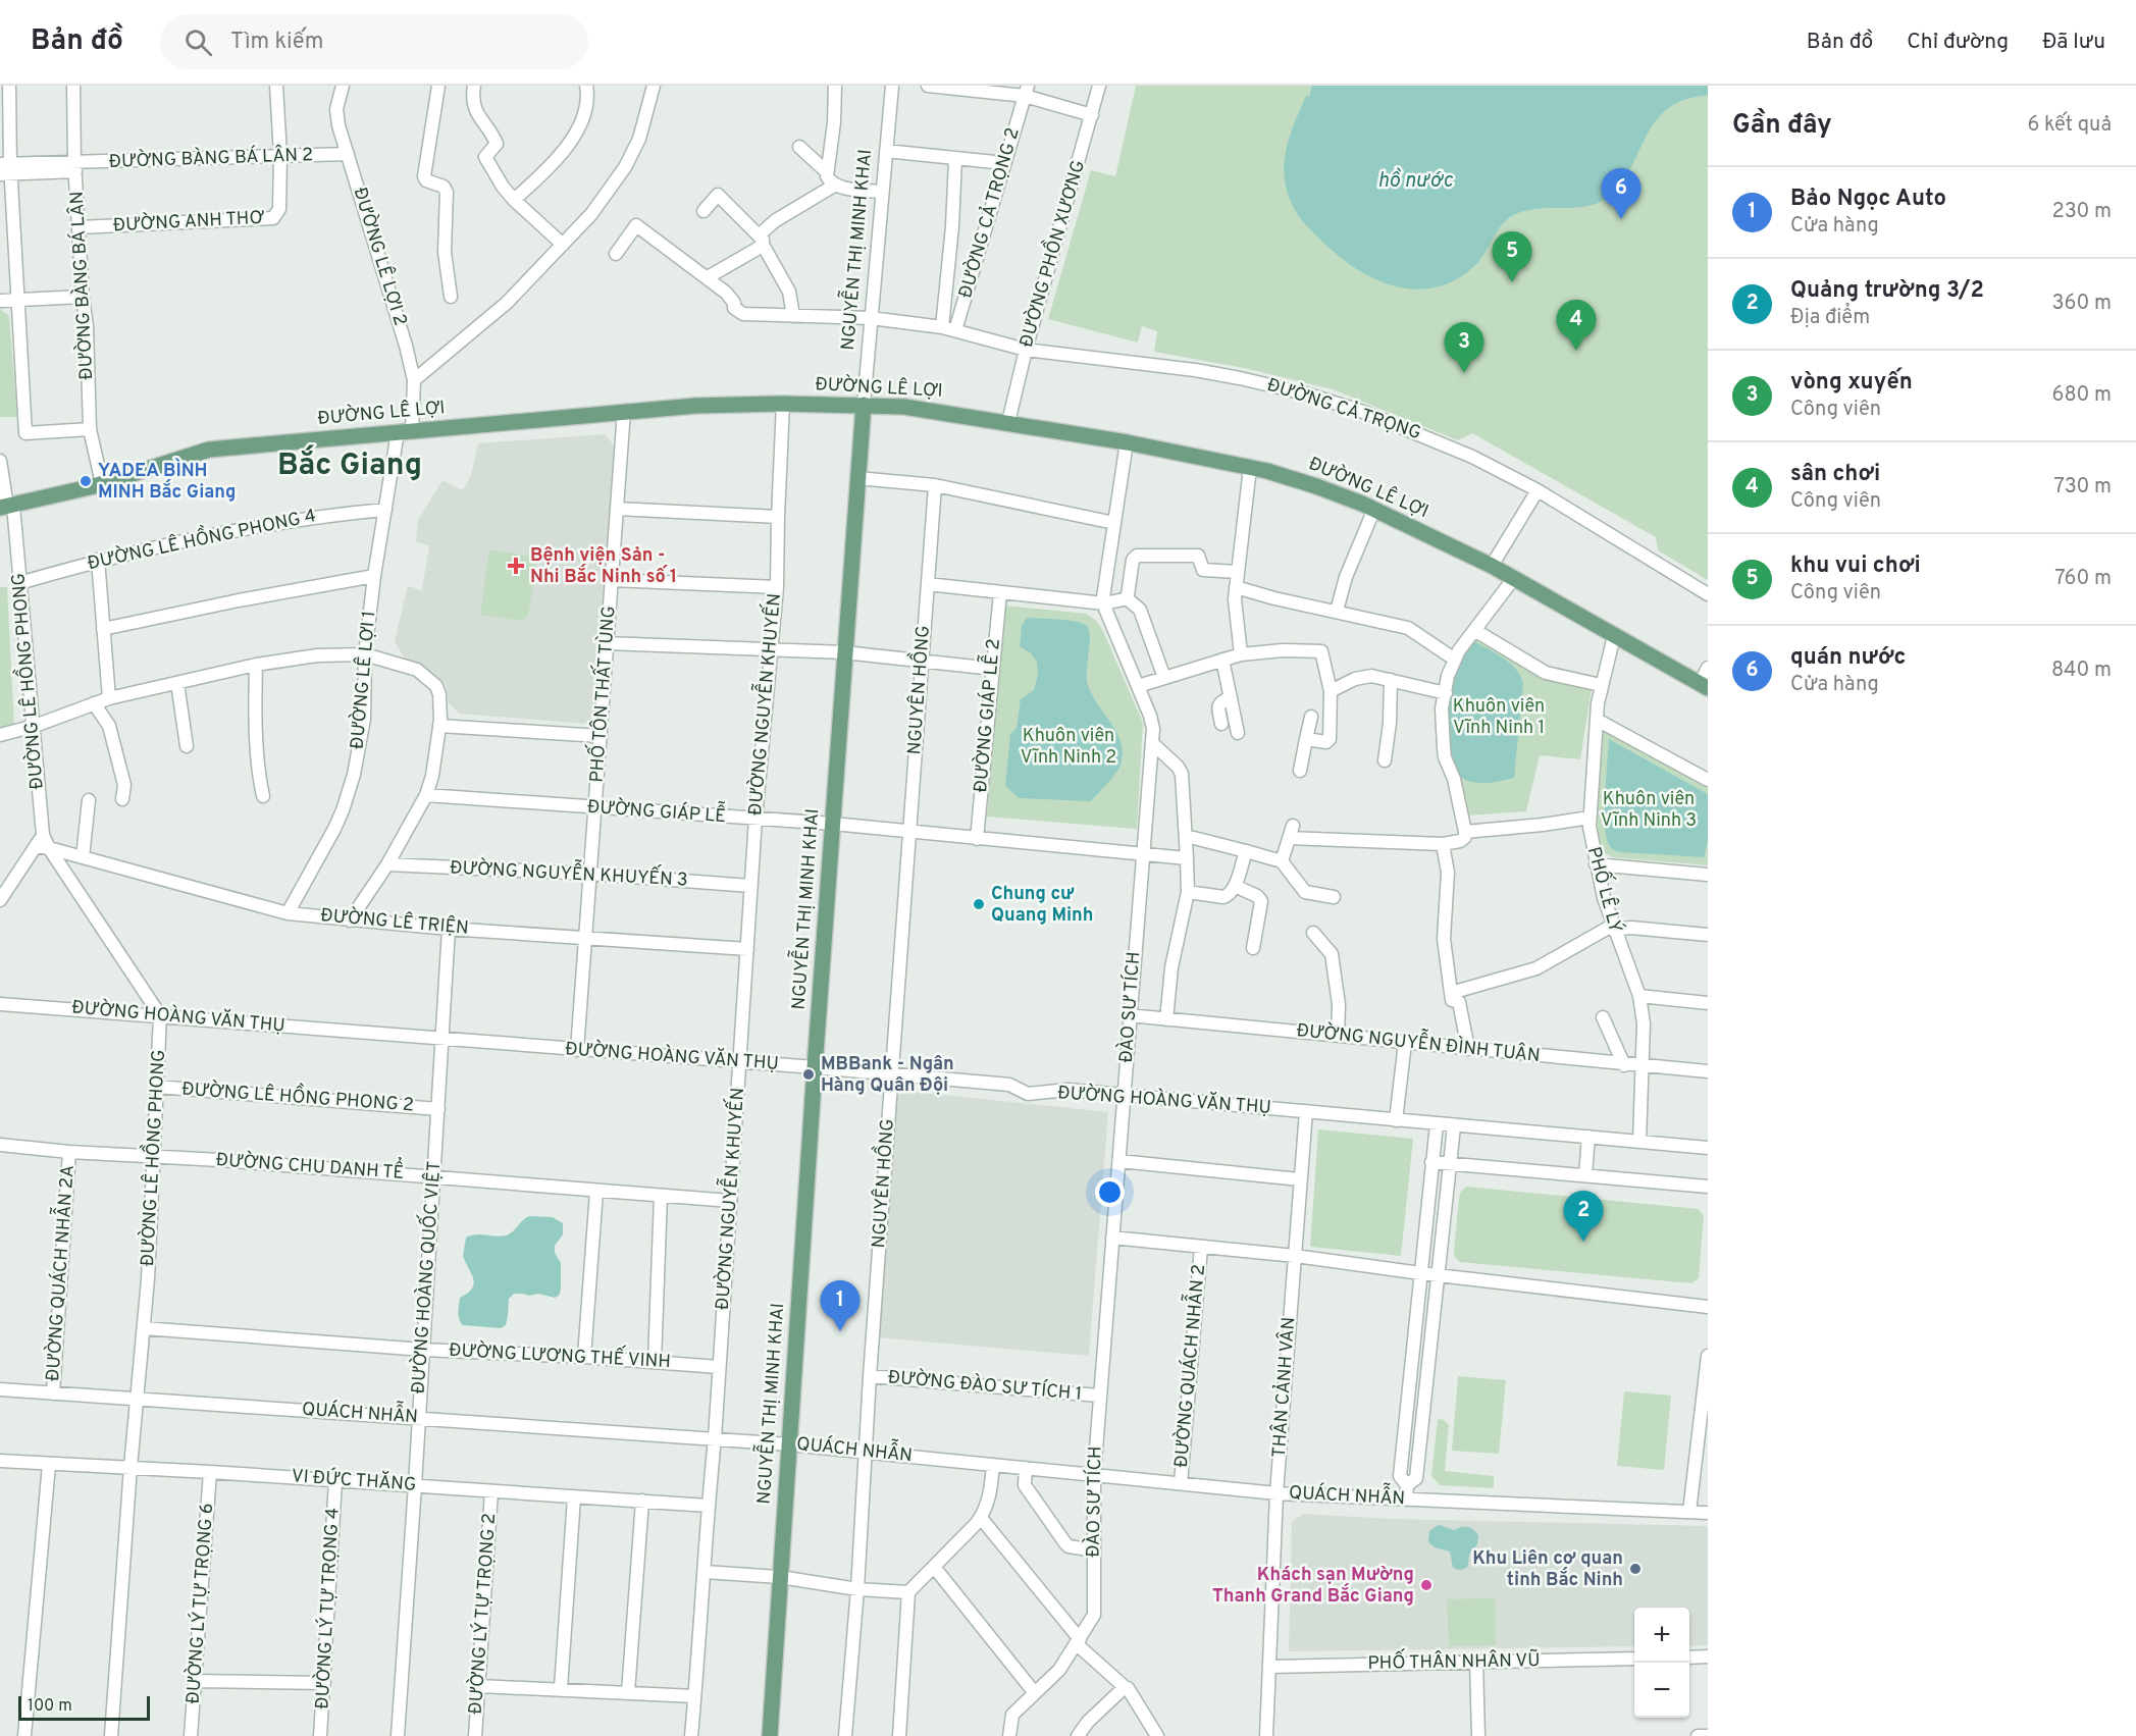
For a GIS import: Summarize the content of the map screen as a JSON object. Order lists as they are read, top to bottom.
{
  "streets": {
    "main road": ["NGUYỄN THỊ MINH KHAI", "ĐƯỜNG LÊ LỢI"],
    "street": [
      "ĐƯỜNG BÀNG BÁ LÂN 2",
      "ĐƯỜNG CẢ TRỌNG 2",
      "ĐƯỜNG ANH THƠ",
      "ĐƯỜNG PHỒN XƯƠNG",
      "ĐƯỜNG LÊ LỢI 2",
      "ĐƯỜNG BÀNG BÁ LÂN",
      "ĐƯỜNG CẢ TRỌNG",
      "ĐƯỜNG LÊ HỒNG PHONG 4",
      "ĐƯỜNG LÊ LỢI 1",
      "ĐƯỜNG LÊ HỒNG PHONG",
      "NGUYÊN HỒNG",
      "PHỐ TÔN THẤT TÙNG",
      "ĐƯỜNG NGUYỄN KHUYẾN",
      "ĐƯỜNG GIÁP LỄ 2",
      "ĐƯỜNG GIÁP LỄ",
      "ĐƯỜNG NGUYỄN KHUYẾN 3",
      "PHỐ LÊ LÝ",
      "ĐƯỜNG LÊ TRIỆN",
      "ĐÀO SƯ TÍCH",
      "ĐƯỜNG HOÀNG VĂN THỤ",
      "ĐƯỜNG NGUYỄN ĐÌNH TUÂN",
      "ĐƯỜNG LÊ HỒNG PHONG 2",
      "ĐƯỜNG CHU DANH TỂ",
      "ĐƯỜNG QUÁCH NHẪN 2A",
      "ĐƯỜNG HOÀNG QUỐC VIỆT",
      "ĐƯỜNG LƯƠNG THẾ VINH",
      "ĐƯỜNG QUÁCH NHẪN 2",
      "ĐƯỜNG ĐÀO SƯ TÍCH 1",
      "THÂN CẢNH VÂN",
      "QUÁCH NHẪN",
      "VI ĐỨC THĂNG",
      "ĐƯỜNG LÝ TỰ TRỌNG 6",
      "ĐƯỜNG LÝ TỰ TRỌNG 4",
      "ĐƯỜNG LÝ TỰ TRỌNG 2",
      "PHỐ THÂN NHÂN VŨ"
    ]
  },
  "crossings": [
    ["ĐƯỜNG BÀNG BÁ LÂN 2", "ĐƯỜNG ANH THƠ"],
    ["ĐƯỜNG BÀNG BÁ LÂN 2", "ĐƯỜNG LÊ LỢI 2"],
    ["ĐƯỜNG BÀNG BÁ LÂN 2", "ĐƯỜNG BÀNG BÁ LÂN"],
    ["ĐƯỜNG CẢ TRỌNG 2", "ĐƯỜNG CẢ TRỌNG"],
    ["ĐƯỜNG ANH THƠ", "ĐƯỜNG BÀNG BÁ LÂN"],
    ["NGUYỄN THỊ MINH KHAI", "ĐƯỜNG LÊ LỢI"],
    ["NGUYỄN THỊ MINH KHAI", "ĐƯỜNG CẢ TRỌNG"],
    ["NGUYỄN THỊ MINH KHAI", "ĐƯỜNG GIÁP LỄ"],
    ["NGUYỄN THỊ MINH KHAI", "ĐƯỜNG HOÀNG VĂN THỤ"],
    ["NGUYỄN THỊ MINH KHAI", "QUÁCH NHẪN"],
    ["ĐƯỜNG PHỒN XƯƠNG", "ĐƯỜNG LÊ LỢI"],
    ["ĐƯỜNG PHỒN XƯƠNG", "ĐƯỜNG CẢ TRỌNG"],
    ["ĐƯỜNG LÊ LỢI 2", "ĐƯỜNG LÊ LỢI"],
    ["ĐƯỜNG LÊ LỢI 2", "ĐƯỜNG LÊ LỢI 1"],
    ["ĐƯỜNG BÀNG BÁ LÂN", "ĐƯỜNG LÊ LỢI"],
    ["ĐƯỜNG LÊ LỢI", "ĐƯỜNG LÊ LỢI 1"],
    ["ĐƯỜNG LÊ LỢI", "ĐƯỜNG LÊ HỒNG PHONG"],
    ["ĐƯỜNG LÊ LỢI", "PHỐ TÔN THẤT TÙNG"],
    ["ĐƯỜNG LÊ LỢI", "ĐƯỜNG NGUYỄN KHUYẾN"],
    ["ĐƯỜNG LÊ LỢI", "PHỐ LÊ LÝ"],
    ["ĐƯỜNG LÊ LỢI", "ĐÀO SƯ TÍCH"],
    ["ĐƯỜNG LÊ HỒNG PHONG 4", "ĐƯỜNG LÊ LỢI 1"],
    ["ĐƯỜNG LÊ HỒNG PHONG 4", "ĐƯỜNG LÊ HỒNG PHONG"],
    ["ĐƯỜNG LÊ LỢI 1", "ĐƯỜNG LÊ TRIỆN"],
    ["ĐƯỜNG LÊ HỒNG PHONG", "ĐƯỜNG LÊ TRIỆN"],
    ["ĐƯỜNG LÊ HỒNG PHONG", "ĐƯỜNG HOÀNG VĂN THỤ"],
    ["ĐƯỜNG LÊ HỒNG PHONG", "ĐƯỜNG LÊ HỒNG PHONG 2"],
    ["ĐƯỜNG LÊ HỒNG PHONG", "ĐƯỜNG CHU DANH TỂ"],
    ["ĐƯỜNG LÊ HỒNG PHONG", "ĐƯỜNG LƯƠNG THẾ VINH"],
    ["ĐƯỜNG LÊ HỒNG PHONG", "QUÁCH NHẪN"],
    ["ĐƯỜNG LÊ HỒNG PHONG", "VI ĐỨC THĂNG"],
    ["NGUYÊN HỒNG", "ĐƯỜNG GIÁP LỄ"],
    ["NGUYÊN HỒNG", "ĐƯỜNG HOÀNG VĂN THỤ"],
    ["NGUYÊN HỒNG", "ĐƯỜNG ĐÀO SƯ TÍCH 1"],
    ["NGUYÊN HỒNG", "QUÁCH NHẪN"],
    ["PHỐ TÔN THẤT TÙNG", "ĐƯỜNG GIÁP LỄ"],
    ["PHỐ TÔN THẤT TÙNG", "ĐƯỜNG NGUYỄN KHUYẾN 3"],
    ["PHỐ TÔN THẤT TÙNG", "ĐƯỜNG LÊ TRIỆN"],
    ["PHỐ TÔN THẤT TÙNG", "ĐƯỜNG HOÀNG VĂN THỤ"],
    ["ĐƯỜNG NGUYỄN KHUYẾN", "ĐƯỜNG GIÁP LỄ"],
    ["ĐƯỜNG NGUYỄN KHUYẾN", "ĐƯỜNG NGUYỄN KHUYẾN 3"],
    ["ĐƯỜNG NGUYỄN KHUYẾN", "ĐƯỜNG LÊ TRIỆN"],
    ["ĐƯỜNG NGUYỄN KHUYẾN", "ĐƯỜNG HOÀNG VĂN THỤ"],
    ["ĐƯỜNG NGUYỄN KHUYẾN", "ĐƯỜNG CHU DANH TỂ"],
    ["ĐƯỜNG NGUYỄN KHUYẾN", "ĐƯỜNG LƯƠNG THẾ VINH"],
    ["ĐƯỜNG NGUYỄN KHUYẾN", "QUÁCH NHẪN"],
    ["ĐƯỜNG NGUYỄN KHUYẾN", "VI ĐỨC THĂNG"],
    ["ĐƯỜNG GIÁP LỄ 2", "ĐƯỜNG GIÁP LỄ"],
    ["ĐƯỜNG GIÁP LỄ", "ĐÀO SƯ TÍCH"],
    ["PHỐ LÊ LÝ", "ĐƯỜNG HOÀNG VĂN THỤ"],
    ["PHỐ LÊ LÝ", "ĐƯỜNG NGUYỄN ĐÌNH TUÂN"],
    ["ĐƯỜNG LÊ TRIỆN", "ĐƯỜNG HOÀNG QUỐC VIỆT"],
    ["ĐÀO SƯ TÍCH", "ĐƯỜNG HOÀNG VĂN THỤ"],
    ["ĐÀO SƯ TÍCH", "ĐƯỜNG NGUYỄN ĐÌNH TUÂN"],
    ["ĐÀO SƯ TÍCH", "ĐƯỜNG ĐÀO SƯ TÍCH 1"],
    ["ĐÀO SƯ TÍCH", "QUÁCH NHẪN"],
    ["ĐƯỜNG HOÀNG VĂN THỤ", "ĐƯỜNG HOÀNG QUỐC VIỆT"],
    ["ĐƯỜNG HOÀNG VĂN THỤ", "THÂN CẢNH VÂN"],
    ["ĐƯỜNG LÊ HỒNG PHONG 2", "ĐƯỜNG HOÀNG QUỐC VIỆT"],
    ["ĐƯỜNG CHU DANH TỂ", "ĐƯỜNG QUÁCH NHẪN 2A"],
    ["ĐƯỜNG CHU DANH TỂ", "ĐƯỜNG HOÀNG QUỐC VIỆT"],
    ["ĐƯỜNG QUÁCH NHẪN 2A", "QUÁCH NHẪN"],
    ["ĐƯỜNG HOÀNG QUỐC VIỆT", "ĐƯỜNG LƯƠNG THẾ VINH"],
    ["ĐƯỜNG HOÀNG QUỐC VIỆT", "QUÁCH NHẪN"],
    ["ĐƯỜNG HOÀNG QUỐC VIỆT", "VI ĐỨC THĂNG"],
    ["ĐƯỜNG QUÁCH NHẪN 2", "QUÁCH NHẪN"],
    ["THÂN CẢNH VÂN", "QUÁCH NHẪN"],
    ["THÂN CẢNH VÂN", "PHỐ THÂN NHÂN VŨ"],
    ["VI ĐỨC THĂNG", "ĐƯỜNG LÝ TỰ TRỌNG 6"],
    ["VI ĐỨC THĂNG", "ĐƯỜNG LÝ TỰ TRỌNG 4"],
    ["VI ĐỨC THĂNG", "ĐƯỜNG LÝ TỰ TRỌNG 2"]
  ],
  "districts": ["Bắc Giang"],
  "water": ["hồ nước"],
  "parks": ["Khuôn viên Vĩnh Ninh 1", "Khuôn viên Vĩnh Ninh 2", "Khuôn viên Vĩnh Ninh 3"],
  "places": {
    "other": [
      "YADEA BÌNH MINH Bắc Giang",
      "Chung cư Quang Minh",
      "MBBank - Ngân Hàng Quân Đội",
      "Khu Liên cơ quan tỉnh Bắc Ninh",
      "Khách sạn Mường Thanh Grand Bắc Giang"
    ],
    "health": ["Bệnh viện Sản - Nhi Bắc Ninh số 1"]
  },
  "scale_bar": "100 m",
  "page": {
    "header": "Bản đồ",
    "search": "Tìm kiếm",
    "nav": ["Bản đồ", "Chỉ đường", "Đã lưu"],
    "heading": ["Gần đây", "6 kết quả"],
    "list": [
      {
        "mark": "1",
        "name": "Bảo Ngọc Auto",
        "note": "Cửa hàng",
        "value": "230 m"
      },
      {
        "mark": "2",
        "name": "Quảng trường 3/2",
        "note": "Địa điểm",
        "value": "360 m"
      },
      {
        "mark": "3",
        "name": "vòng xuyến",
        "note": "Công viên",
        "value": "680 m"
      },
      {
        "mark": "4",
        "name": "sân chơi",
        "note": "Công viên",
        "value": "730 m"
      },
      {
        "mark": "5",
        "name": "khu vui chơi",
        "note": "Công viên",
        "value": "760 m"
      },
      {
        "mark": "6",
        "name": "quán nước",
        "note": "Cửa hàng",
        "value": "840 m"
      }
    ],
    "pins": [
      "6",
      "5",
      "4",
      "3",
      "2",
      "1"
    ],
    "map_buttons": ["+", "−"],
    "scale": "100 m"
  }
}
